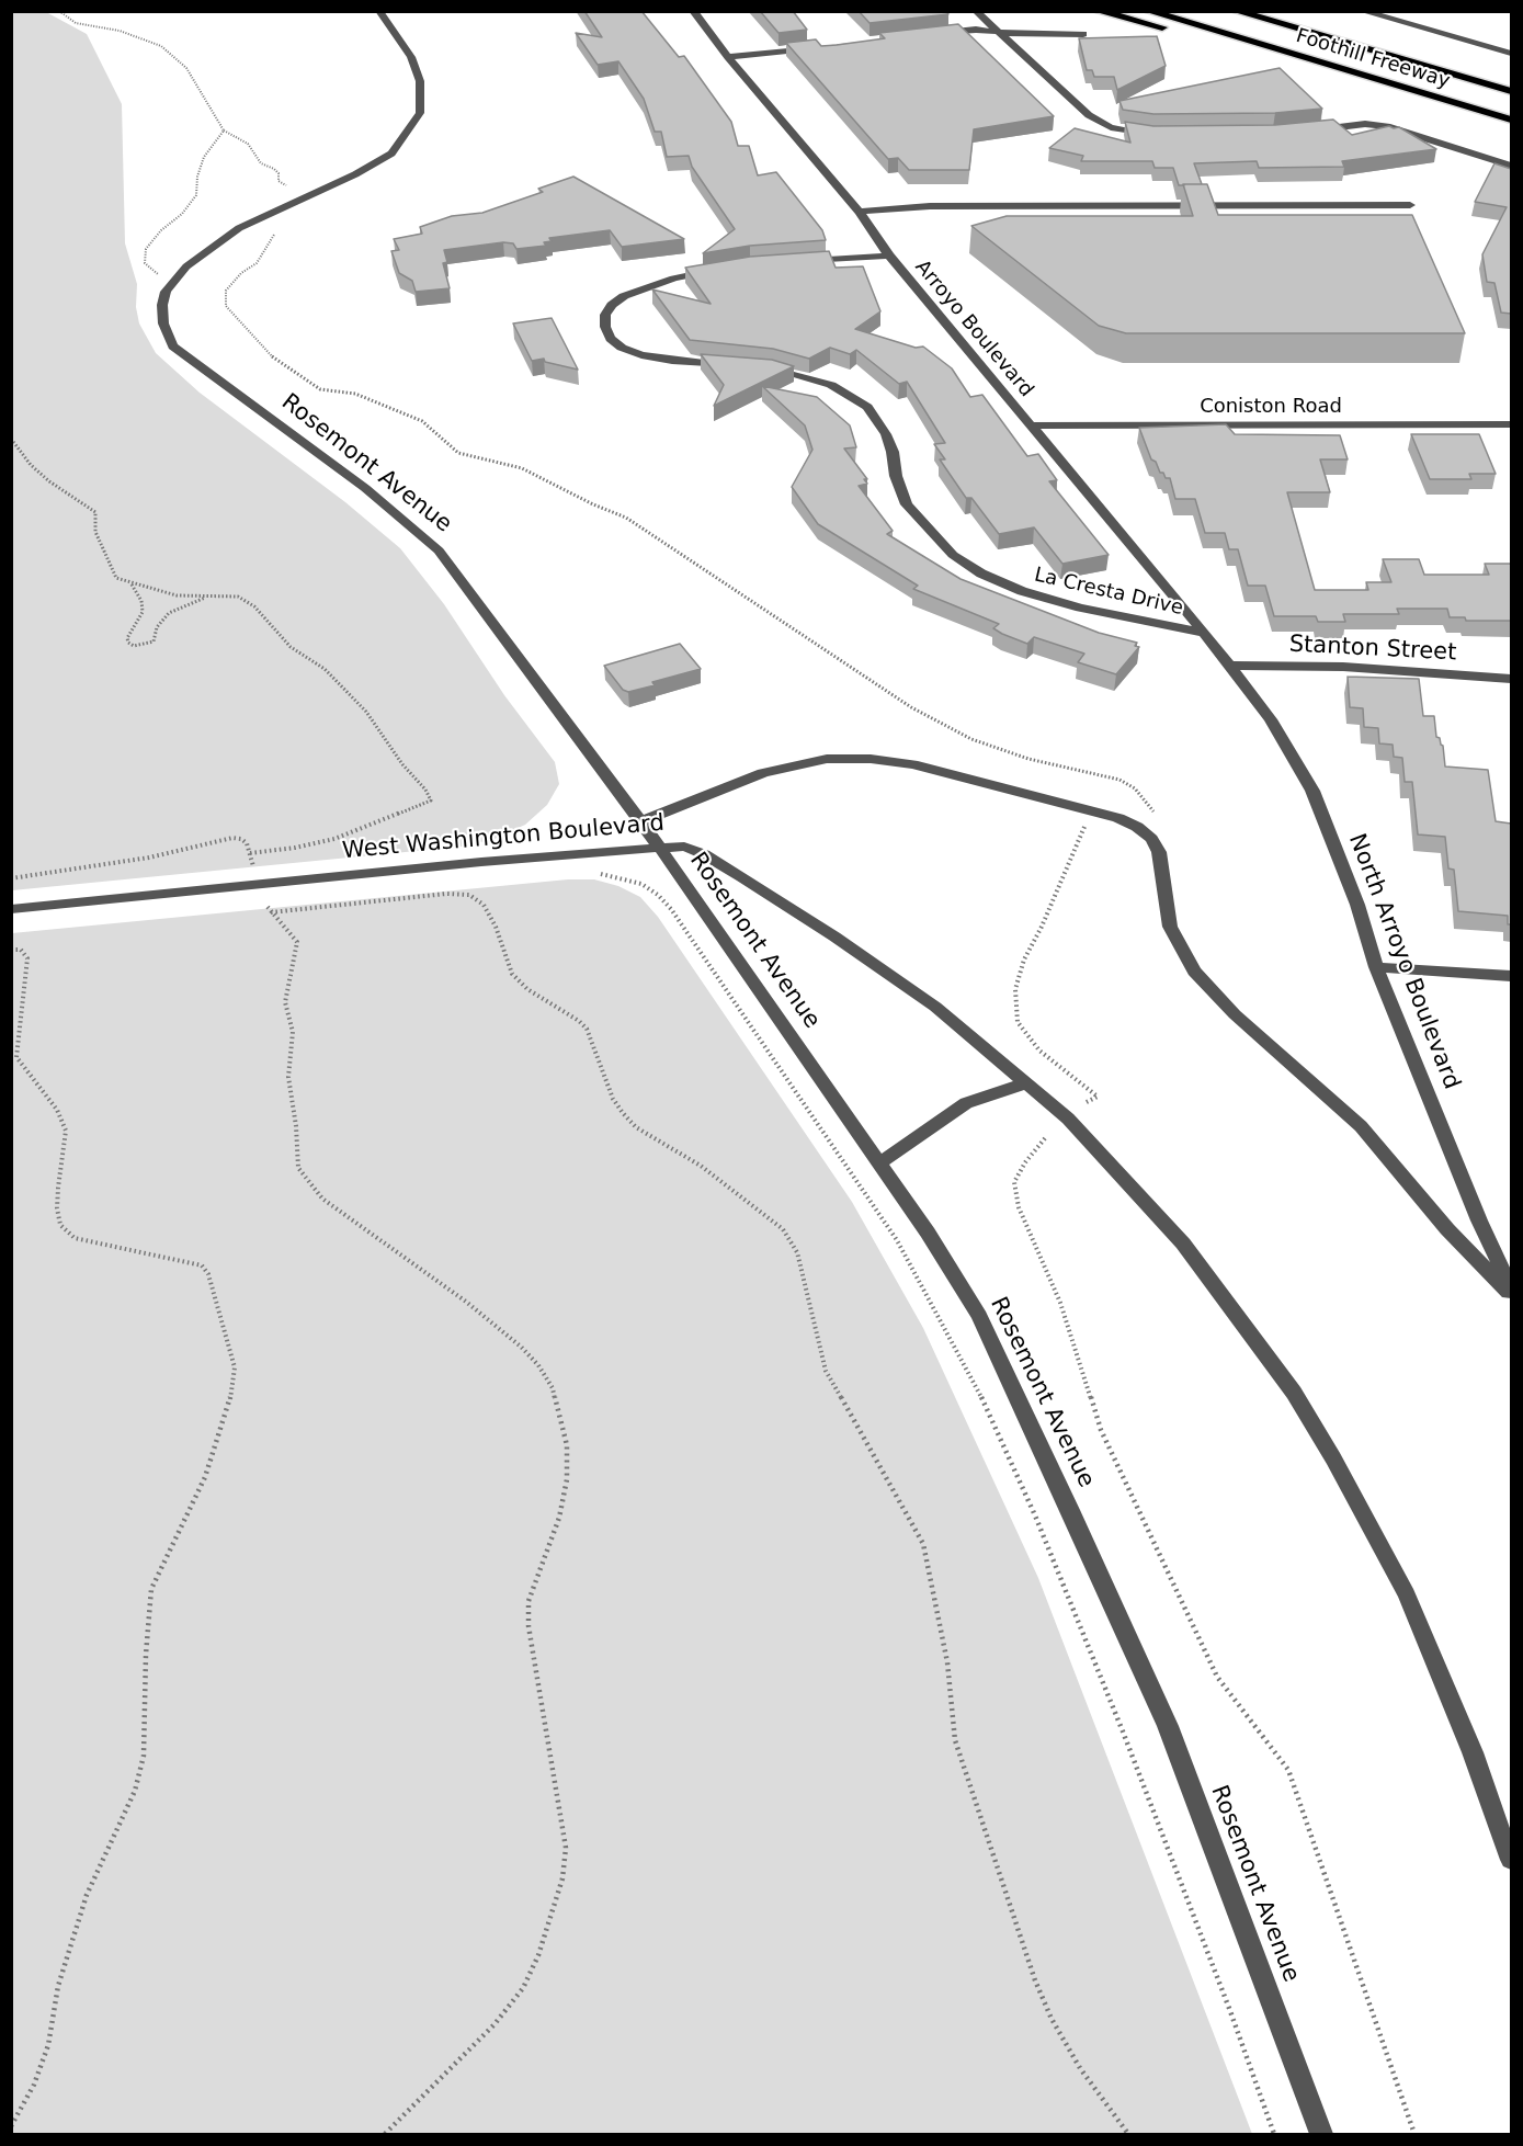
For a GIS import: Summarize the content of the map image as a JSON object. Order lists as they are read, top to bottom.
{
  "streets": {
    "highway": ["Foothill Freeway"],
    "street": [
      "Arroyo Boulevard",
      "Coniston Road",
      "Rosemont Avenue",
      "La Cresta Drive",
      "Stanton Street",
      "West Washington Boulevard",
      "North Arroyo Boulevard"
    ]
  },
  "crossings": [
    ["Arroyo Boulevard", "Coniston Road"],
    ["Arroyo Boulevard", "La Cresta Drive"],
    ["Arroyo Boulevard", "Stanton Street"],
    ["Arroyo Boulevard", "North Arroyo Boulevard"],
    ["Rosemont Avenue", "West Washington Boulevard"],
    ["Stanton Street", "North Arroyo Boulevard"]
  ]
}
